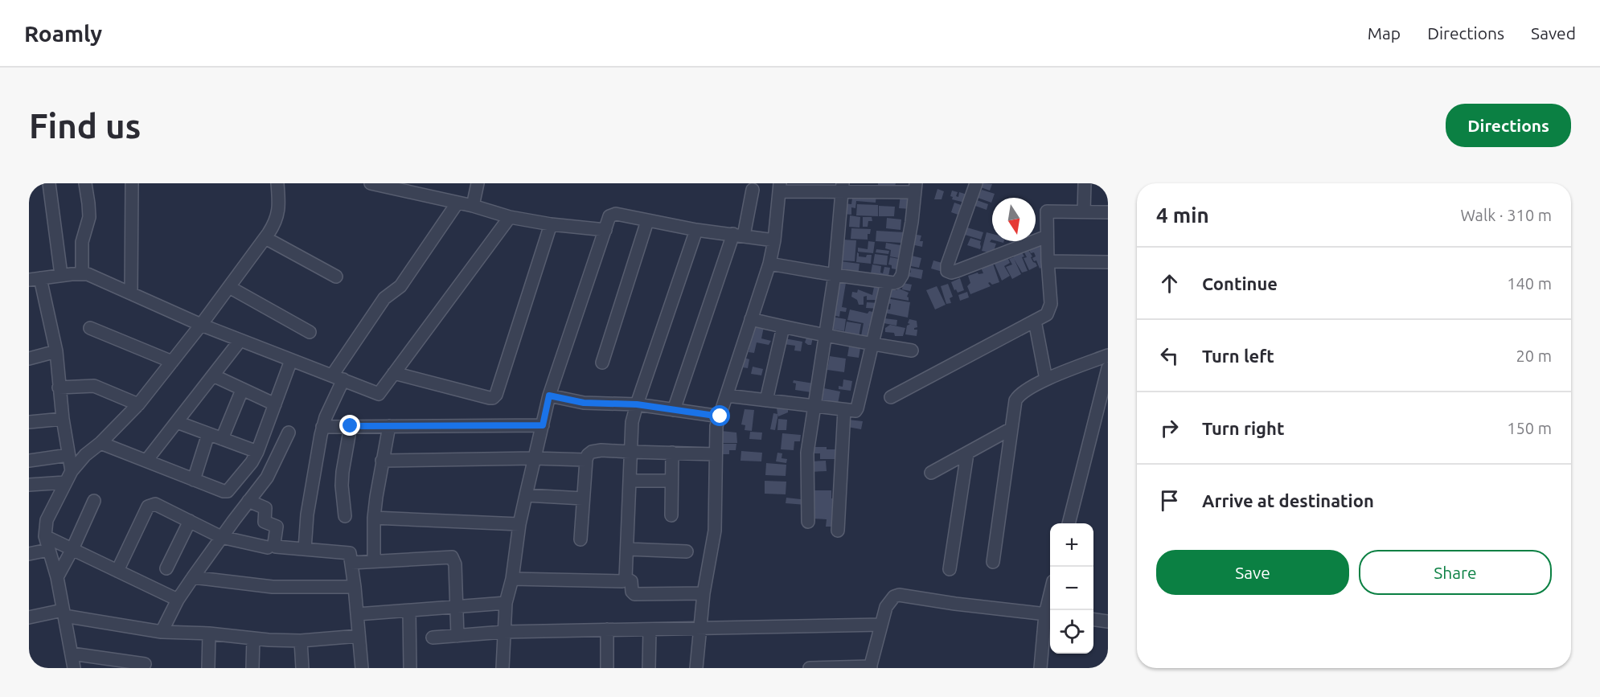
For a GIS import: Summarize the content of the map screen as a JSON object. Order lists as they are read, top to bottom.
{
  "north": "bottom",
  "page": {
    "header": "Roamly",
    "nav": ["Map", "Directions", "Saved"],
    "buttons": [
      "Directions",
      ["Save", "Share"]
    ],
    "title": "Find us",
    "heading": ["4 min", "Walk · 310 m"],
    "list": [
      ["Continue", "140 m"],
      ["Turn left", "20 m"],
      ["Turn right", "150 m"],
      "Arrive at destination"
    ],
    "map_buttons": ["+", "−"]
  }
}
